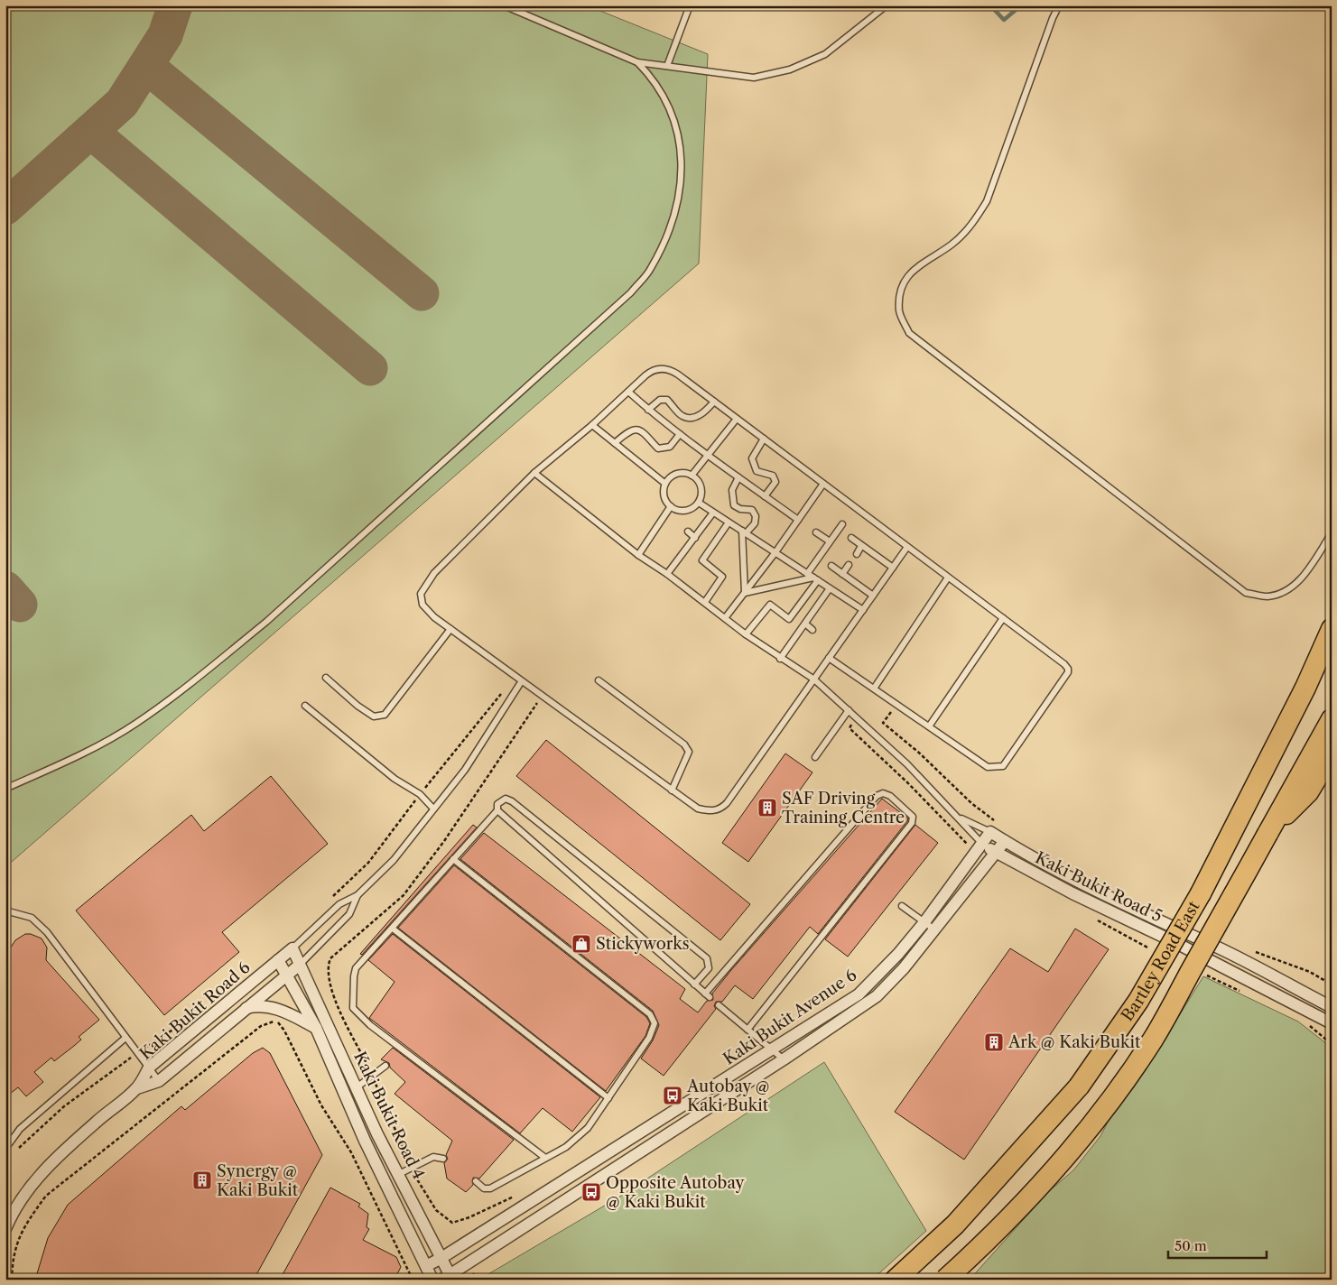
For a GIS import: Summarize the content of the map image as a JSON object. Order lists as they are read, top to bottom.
{
  "streets": {
    "highway": ["Bartley Road East"],
    "street": [
      "Kaki Bukit Road 5",
      "Kaki Bukit Road 6",
      "Kaki Bukit Avenue 6",
      "Kaki Bukit Road 4"
    ]
  },
  "crossings": [
    ["Kaki Bukit Road 5", "Kaki Bukit Avenue 6"],
    ["Kaki Bukit Road 6", "Kaki Bukit Road 4"],
    ["Kaki Bukit Avenue 6", "Kaki Bukit Road 4"]
  ],
  "places": {
    "building": ["SAF Driving Training Centre", "Ark @ Kaki Bukit", "Synergy @ Kaki Bukit"],
    "shop": ["Stickyworks"],
    "bus stop": ["Autobay @ Kaki Bukit", "Opposite Autobay @ Kaki Bukit"]
  },
  "scale_bar": "50 m"
}
